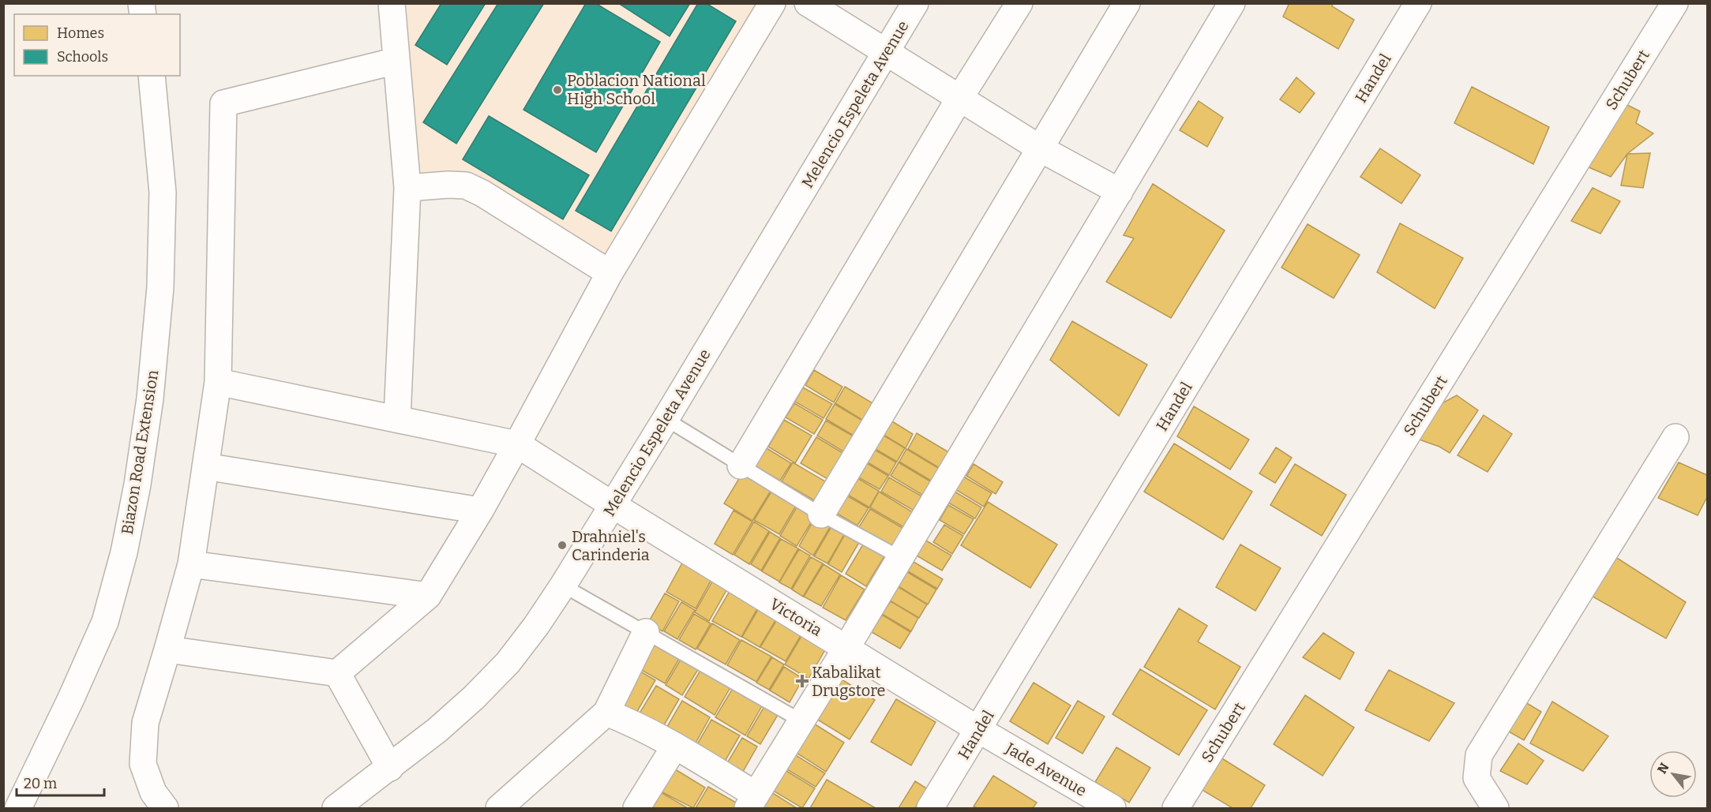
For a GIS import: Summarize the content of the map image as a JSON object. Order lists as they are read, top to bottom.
{
  "streets": {
    "street": [
      "Handel",
      "Schubert",
      "Melencio Espeleta Avenue",
      "Biazon Road Extension",
      "Victoria",
      "Jade Avenue"
    ]
  },
  "crossings": [
    ["Handel", "Victoria"],
    ["Handel", "Jade Avenue"],
    ["Melencio Espeleta Avenue", "Victoria"],
    ["Victoria", "Jade Avenue"]
  ],
  "places": {
    "other": ["Poblacion National High School", "Drahniel's Carinderia"],
    "health": ["Kabalikat Drugstore"]
  },
  "legend": ["Homes", "Schools"],
  "scale_bar": "20 m",
  "north": "top left"
}
